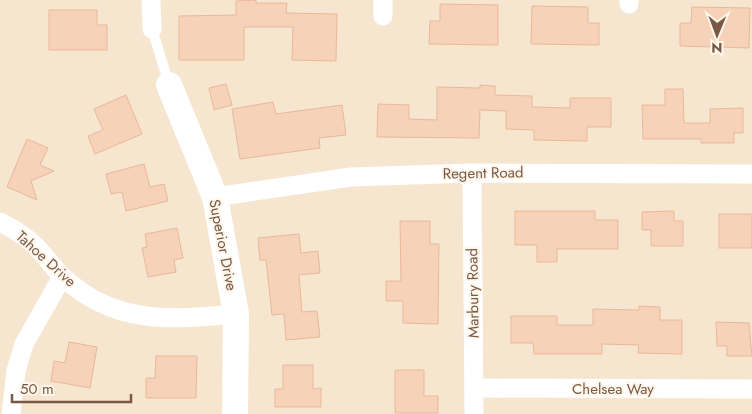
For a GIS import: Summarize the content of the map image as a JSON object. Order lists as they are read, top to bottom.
{
  "streets": {
    "street": [
      "Regent Road",
      "Superior Drive",
      "Tahoe Drive",
      "Marbury Road",
      "Chelsea Way"
    ]
  },
  "crossings": [
    ["Regent Road", "Superior Drive"],
    ["Regent Road", "Marbury Road"],
    ["Superior Drive", "Tahoe Drive"],
    ["Marbury Road", "Chelsea Way"]
  ],
  "scale_bar": "50 m",
  "north": "bottom"
}
